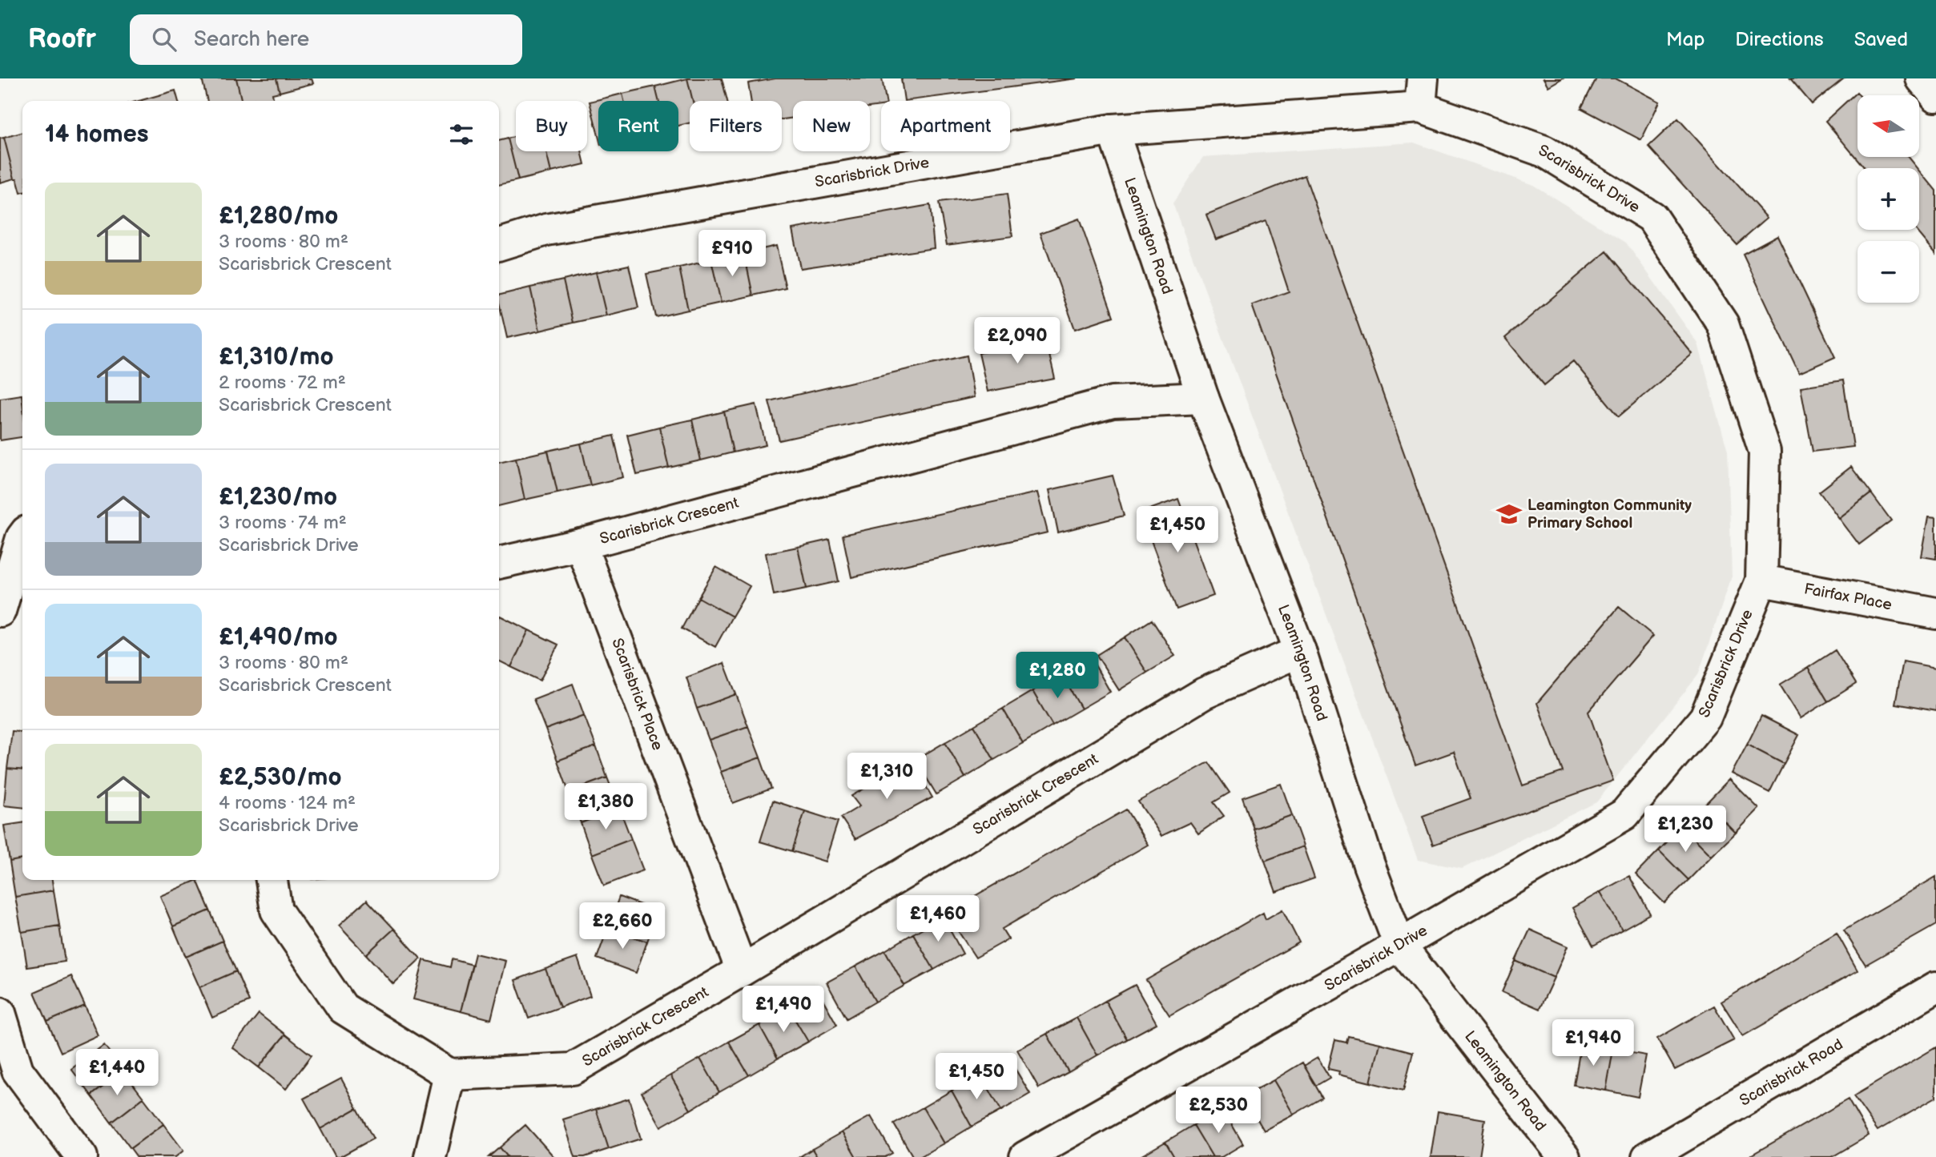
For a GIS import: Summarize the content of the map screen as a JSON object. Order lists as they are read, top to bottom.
{
  "streets": {
    "street": [
      "Scarisbrick Drive",
      "Leamington Road",
      "Scarisbrick Crescent",
      "Fairfax Place",
      "Scarisbrick Place",
      "Scarisbrick Road"
    ]
  },
  "crossings": [
    ["Scarisbrick Drive", "Leamington Road"],
    ["Scarisbrick Drive", "Fairfax Place"],
    ["Leamington Road", "Scarisbrick Crescent"],
    ["Scarisbrick Crescent", "Scarisbrick Place"]
  ],
  "places": {
    "school or university": ["Leamington Community Primary School"]
  },
  "north": "left",
  "page": {
    "header": "Roofr",
    "search": "Search here",
    "nav": ["Map", "Directions", "Saved"],
    "map_buttons": ["+", "−"],
    "chip": [
      "Buy",
      "Rent",
      "Filters",
      "New",
      "Apartment"
    ],
    "heading": "14 homes",
    "list": [
      {
        "name": "£1,280/mo",
        "note": "3 rooms · 80 m² · Scarisbrick Crescent"
      },
      {
        "name": "£1,310/mo",
        "note": "2 rooms · 72 m² · Scarisbrick Crescent"
      },
      {
        "name": "£1,230/mo",
        "note": "3 rooms · 74 m² · Scarisbrick Drive"
      },
      {
        "name": "£1,490/mo",
        "note": "3 rooms · 80 m² · Scarisbrick Crescent"
      },
      {
        "name": "£2,530/mo",
        "note": "4 rooms · 124 m² · Scarisbrick Drive"
      }
    ],
    "price": [
      "£910",
      "£2,090",
      "£1,450",
      "£1,280",
      "£1,310",
      "£1,380",
      "£1,230",
      "£1,460",
      "£2,660",
      "£1,490",
      "£1,940",
      "£1,440",
      "£1,450",
      "£2,530"
    ]
  }
}
